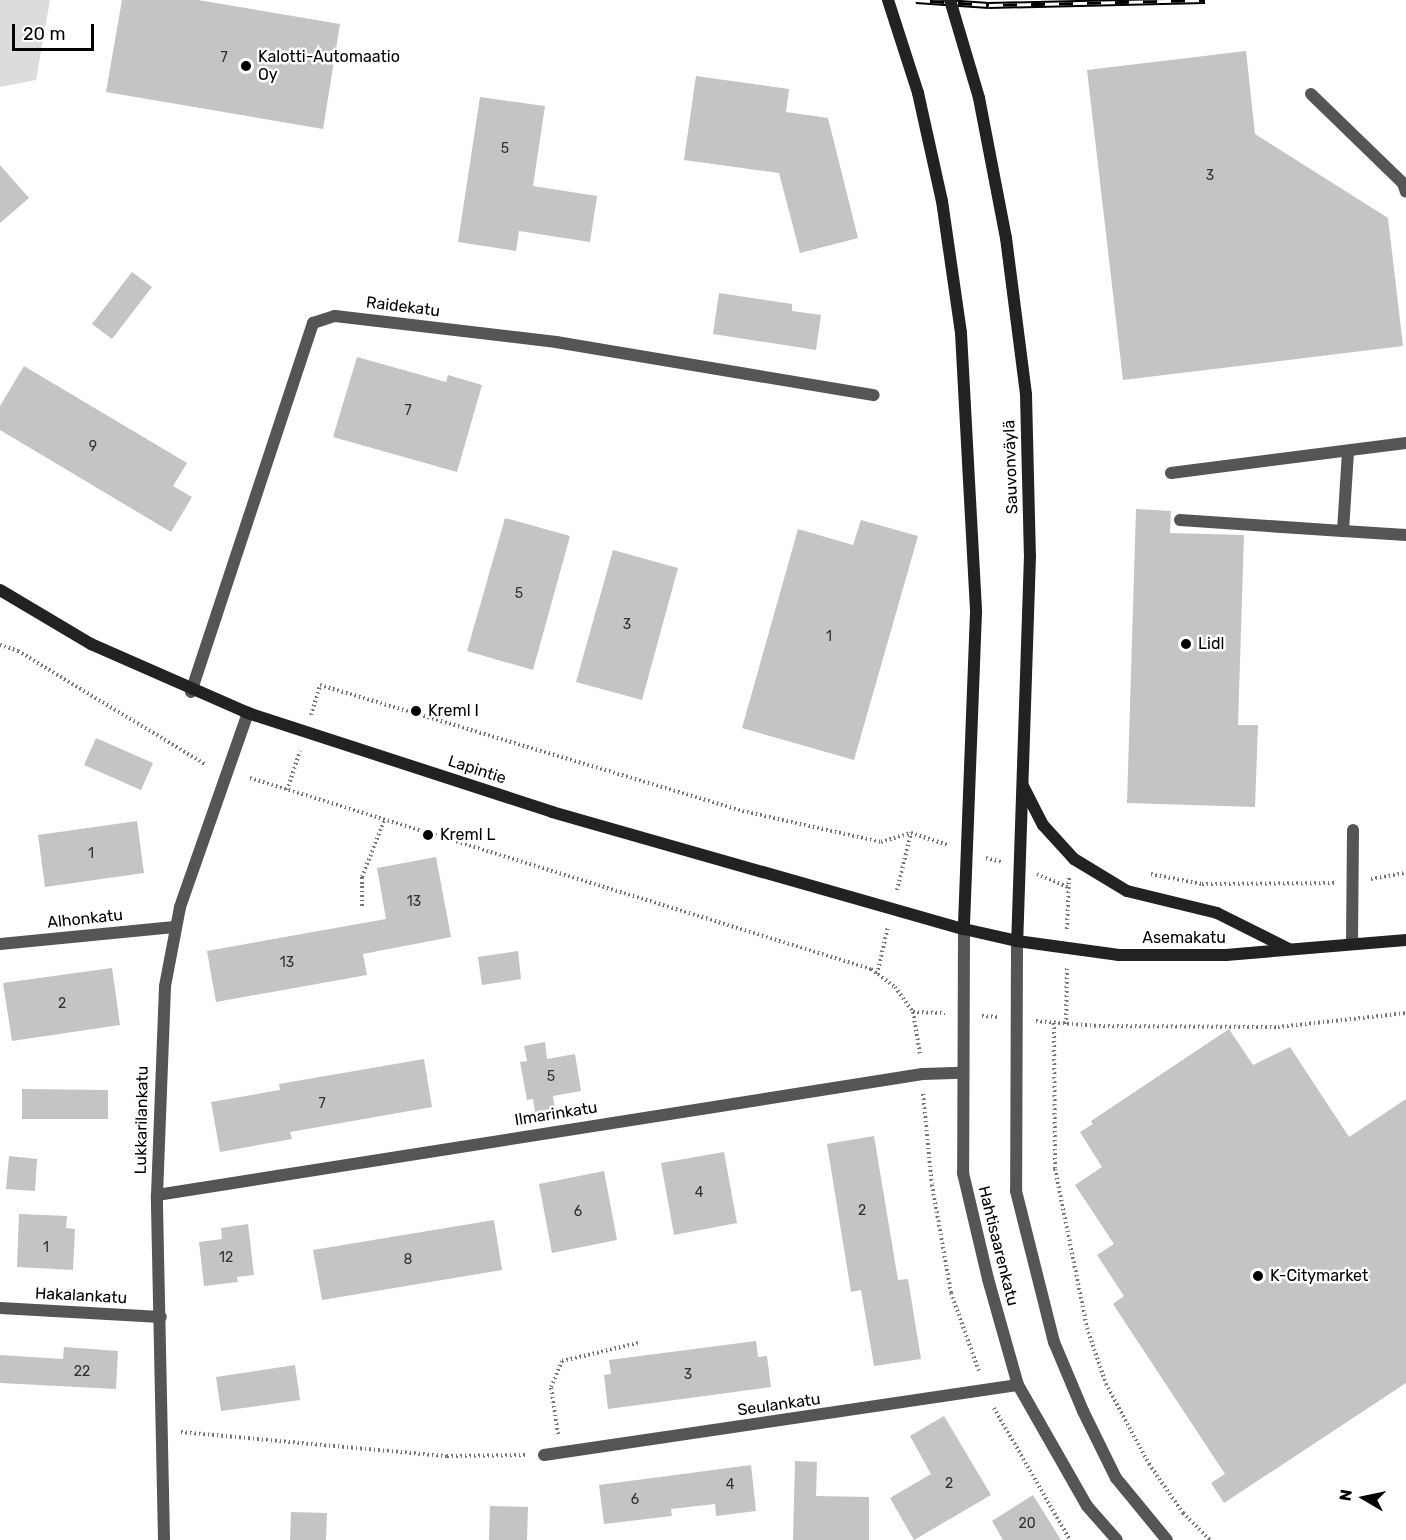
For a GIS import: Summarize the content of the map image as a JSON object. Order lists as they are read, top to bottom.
{
  "streets": {
    "main road": ["Sauvonväylä", "Lapintie", "Asemakatu"],
    "street": [
      "Raidekatu",
      "Alhonkatu",
      "Ilmarinkatu",
      "Lukkarilankatu",
      "Hahtisaarenkatu",
      "Hakalankatu",
      "Seulankatu"
    ]
  },
  "crossings": [
    ["Raidekatu", "Lapintie"],
    ["Sauvonväylä", "Asemakatu"],
    ["Sauvonväylä", "Hahtisaarenkatu"],
    ["Lapintie", "Asemakatu"],
    ["Lapintie", "Lukkarilankatu"],
    ["Lapintie", "Hahtisaarenkatu"],
    ["Alhonkatu", "Lukkarilankatu"],
    ["Asemakatu", "Hahtisaarenkatu"],
    ["Ilmarinkatu", "Lukkarilankatu"],
    ["Ilmarinkatu", "Hahtisaarenkatu"],
    ["Lukkarilankatu", "Hakalankatu"],
    ["Hahtisaarenkatu", "Seulankatu"]
  ],
  "places": [
    "Kalotti-Automaatio Oy",
    "Lidl",
    "Kreml I",
    "Kreml L",
    "K-Citymarket"
  ],
  "house_numbers": [
    "7",
    "5",
    "3",
    "7",
    "9",
    "5",
    "3",
    "1",
    "1",
    "13",
    "13",
    "2",
    "5",
    "7",
    "4",
    "2",
    "6",
    "1",
    "12",
    "8",
    "22",
    "3",
    "2",
    "4",
    "6",
    "20"
  ],
  "scale_bar": "20 m",
  "north": "left"
}
